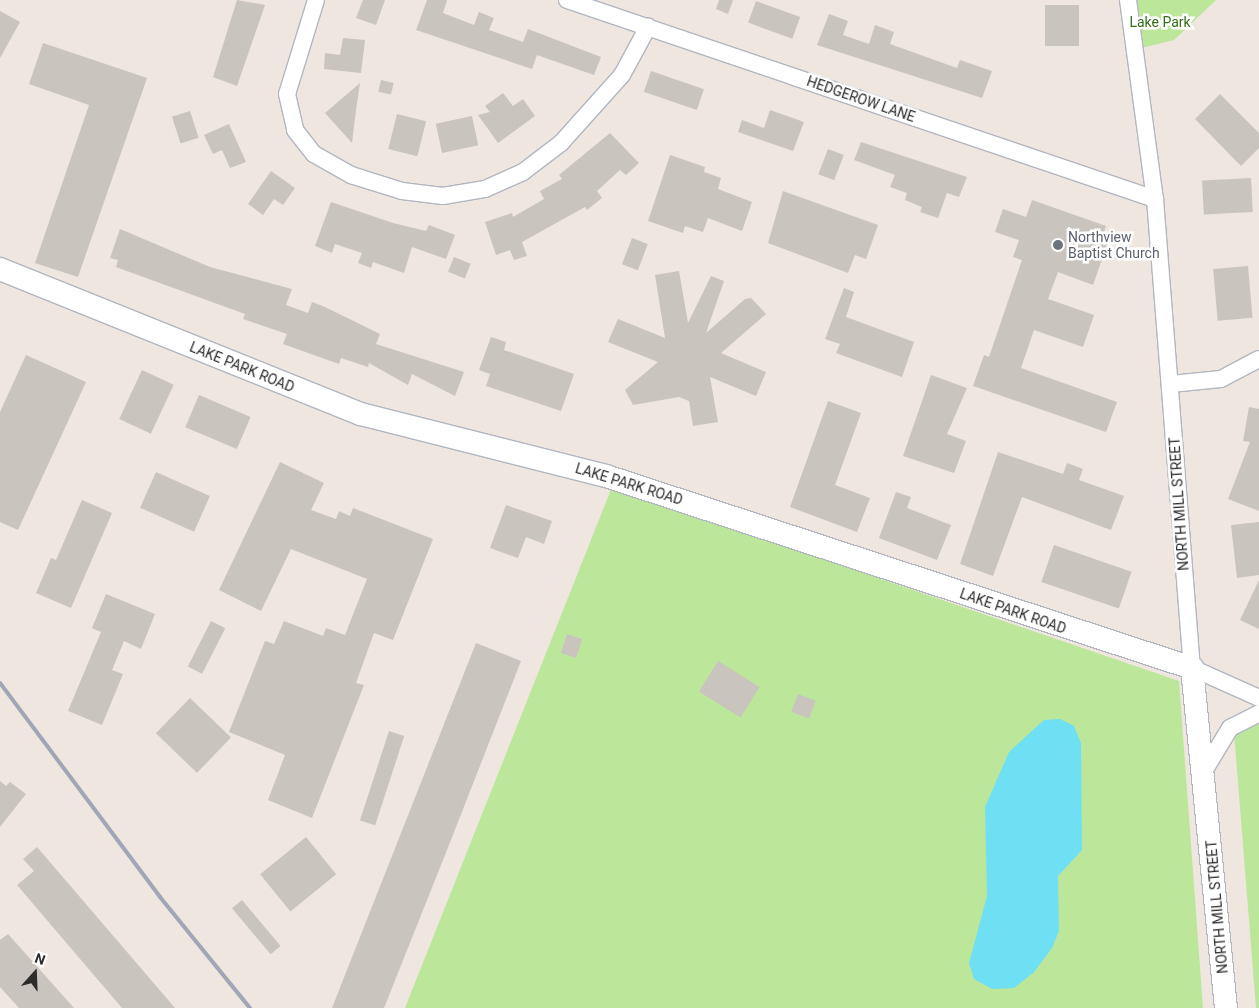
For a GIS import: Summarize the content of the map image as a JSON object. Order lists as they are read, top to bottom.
{
  "streets": {
    "main road": ["LAKE PARK ROAD", "NORTH MILL STREET"],
    "street": ["HEDGEROW LANE"]
  },
  "crossings": [
    ["HEDGEROW LANE", "NORTH MILL STREET"],
    ["LAKE PARK ROAD", "NORTH MILL STREET"]
  ],
  "parks": ["Lake Park"],
  "places": ["Northview Baptist Church"],
  "north": "top"
}
